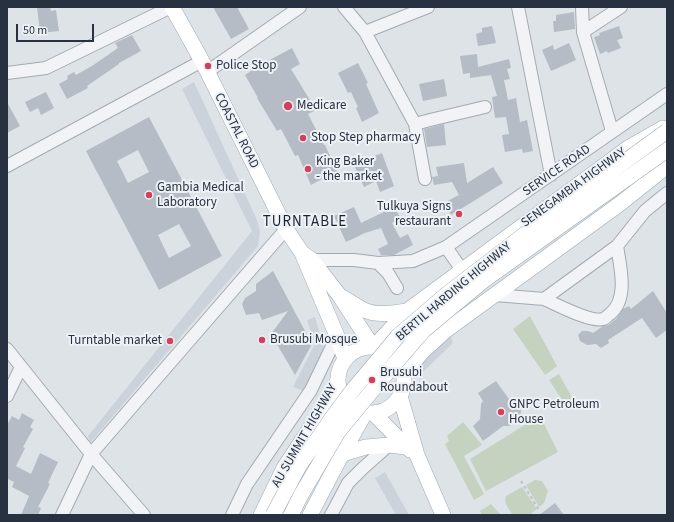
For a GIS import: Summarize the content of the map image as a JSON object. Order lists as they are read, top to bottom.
{
  "streets": {
    "main road": [
      "COASTAL ROAD",
      "SENEGAMBIA HIGHWAY",
      "BERTIL HARDING HIGHWAY",
      "AU SUMMIT HIGHWAY"
    ],
    "street": ["SERVICE ROAD"]
  },
  "crossings": [
    ["COASTAL ROAD", "SERVICE ROAD"],
    ["COASTAL ROAD", "SENEGAMBIA HIGHWAY"],
    ["COASTAL ROAD", "AU SUMMIT HIGHWAY"],
    ["SENEGAMBIA HIGHWAY", "AU SUMMIT HIGHWAY"]
  ],
  "districts": ["TURNTABLE"],
  "places": [
    "Police Stop",
    "Medicare",
    "Stop Step pharmacy",
    "King Baker - the market",
    "Gambia Medical Laboratory",
    "Tulkuya Signs restaurant",
    "Brusubi Mosque",
    "Turntable market",
    "Brusubi Roundabout",
    "GNPC Petroleum House"
  ],
  "scale_bar": "50 m"
}
